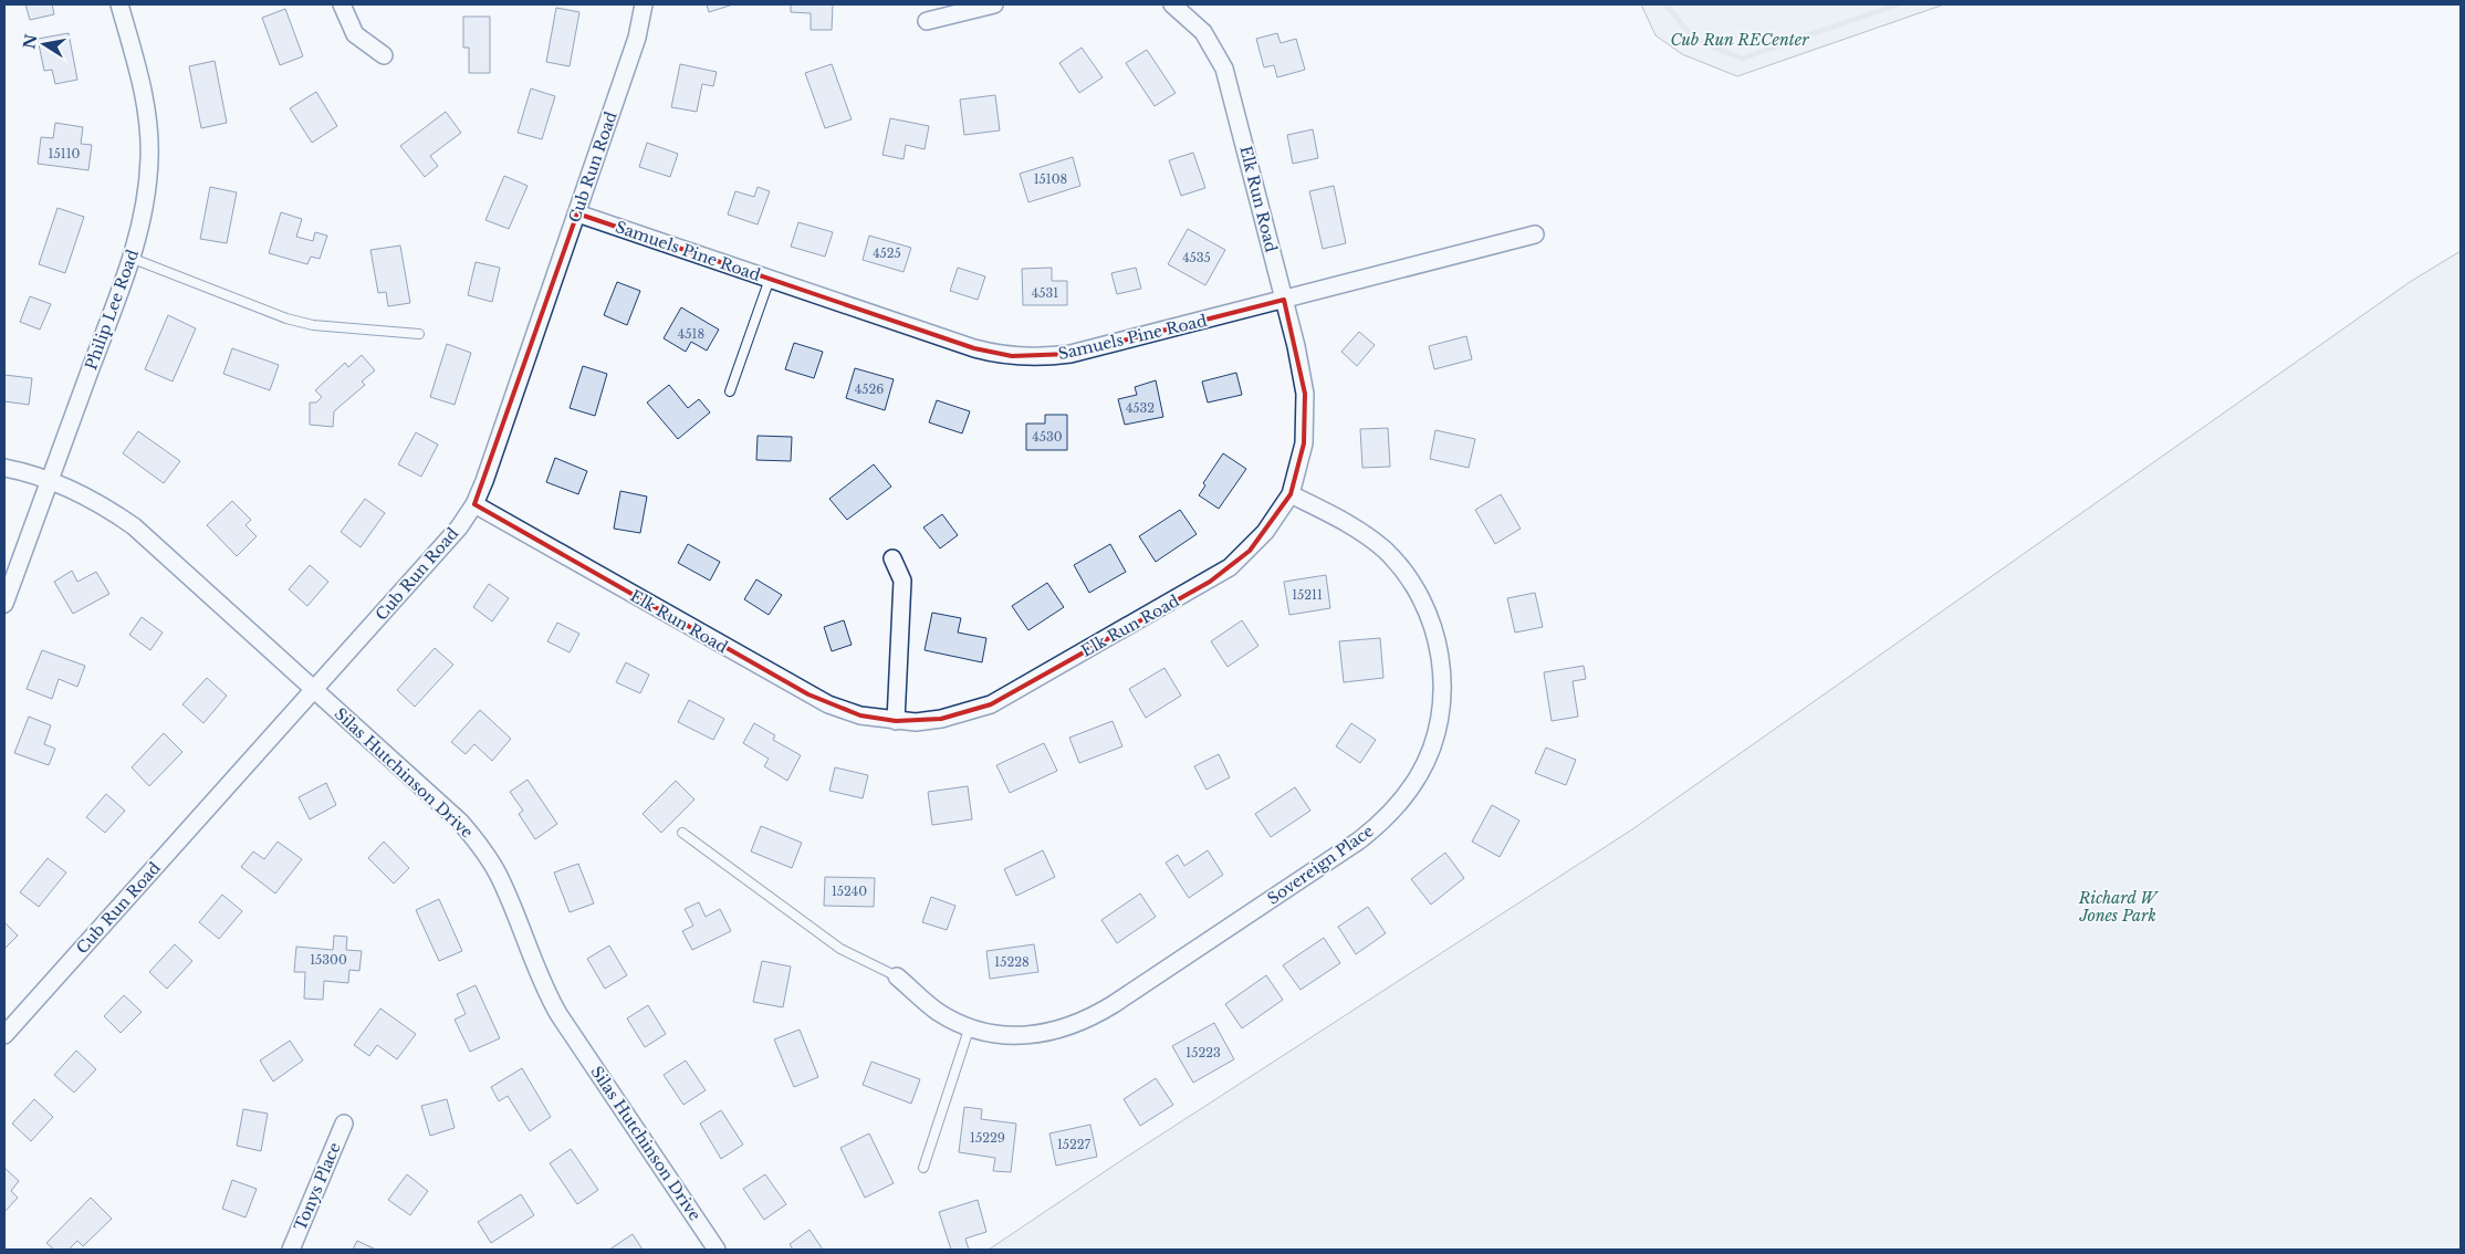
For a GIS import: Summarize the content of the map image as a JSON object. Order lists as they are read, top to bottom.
{
  "streets": {
    "street": [
      "Cub Run Road",
      "Elk Run Road",
      "Samuels Pine Road",
      "Philip Lee Road",
      "Silas Hutchinson Drive",
      "Sovereign Place",
      "Tonys Place"
    ]
  },
  "crossings": [
    ["Cub Run Road", "Elk Run Road"],
    ["Cub Run Road", "Samuels Pine Road"],
    ["Cub Run Road", "Silas Hutchinson Drive"],
    ["Elk Run Road", "Samuels Pine Road"],
    ["Elk Run Road", "Sovereign Place"],
    ["Philip Lee Road", "Silas Hutchinson Drive"]
  ],
  "parks": ["Cub Run RECenter", "Richard W Jones Park"],
  "house_numbers": [
    "15110",
    "15108",
    "4525",
    "4535",
    "4531",
    "4518",
    "4526",
    "4532",
    "4530",
    "15211",
    "15240",
    "15300",
    "15228",
    "15223",
    "15229",
    "15227"
  ],
  "north": "left"
}
